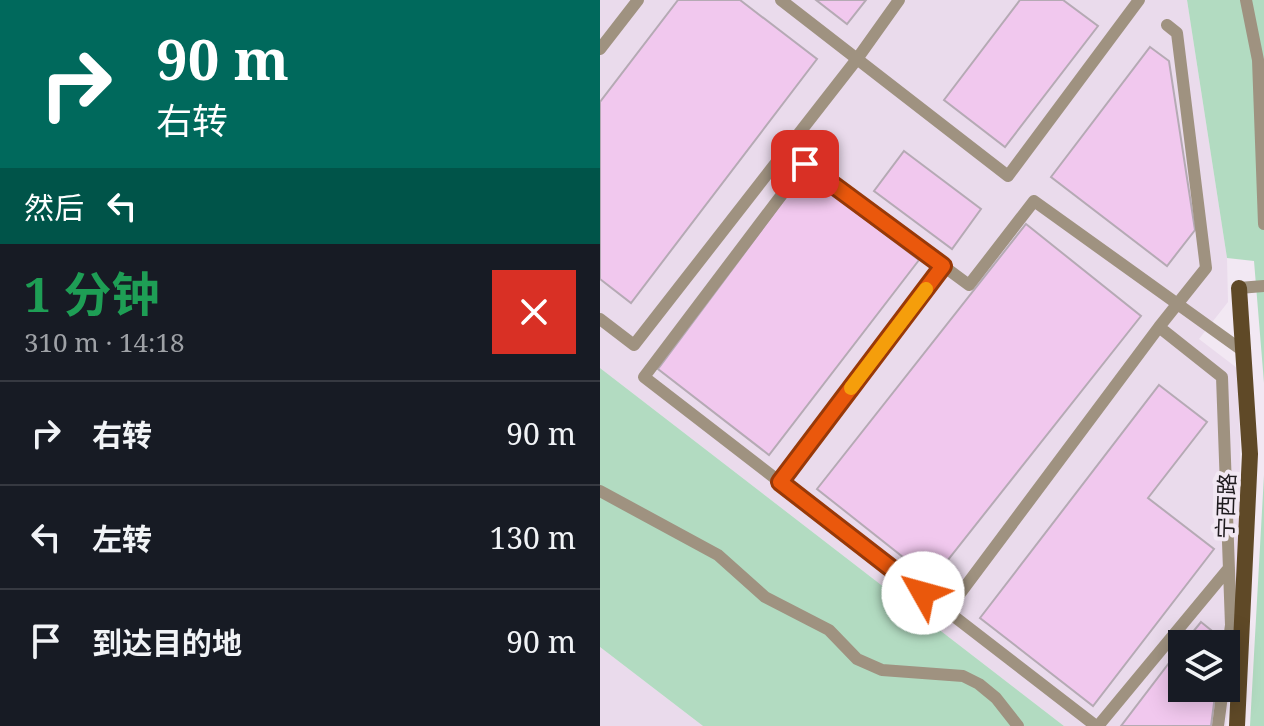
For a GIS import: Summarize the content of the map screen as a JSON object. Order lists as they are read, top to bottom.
{
  "streets": {
    "main road": ["宁西路"]
  },
  "page": {
    "turn": ["90 m", "右转"],
    "then": "然后",
    "heading": ["1 分钟", "310 m · 14:18"],
    "list": [
      {
        "name": "右转",
        "value": "90 m"
      },
      {
        "name": "左转",
        "value": "130 m"
      },
      {
        "name": "到达目的地",
        "value": "90 m"
      }
    ]
  }
}
